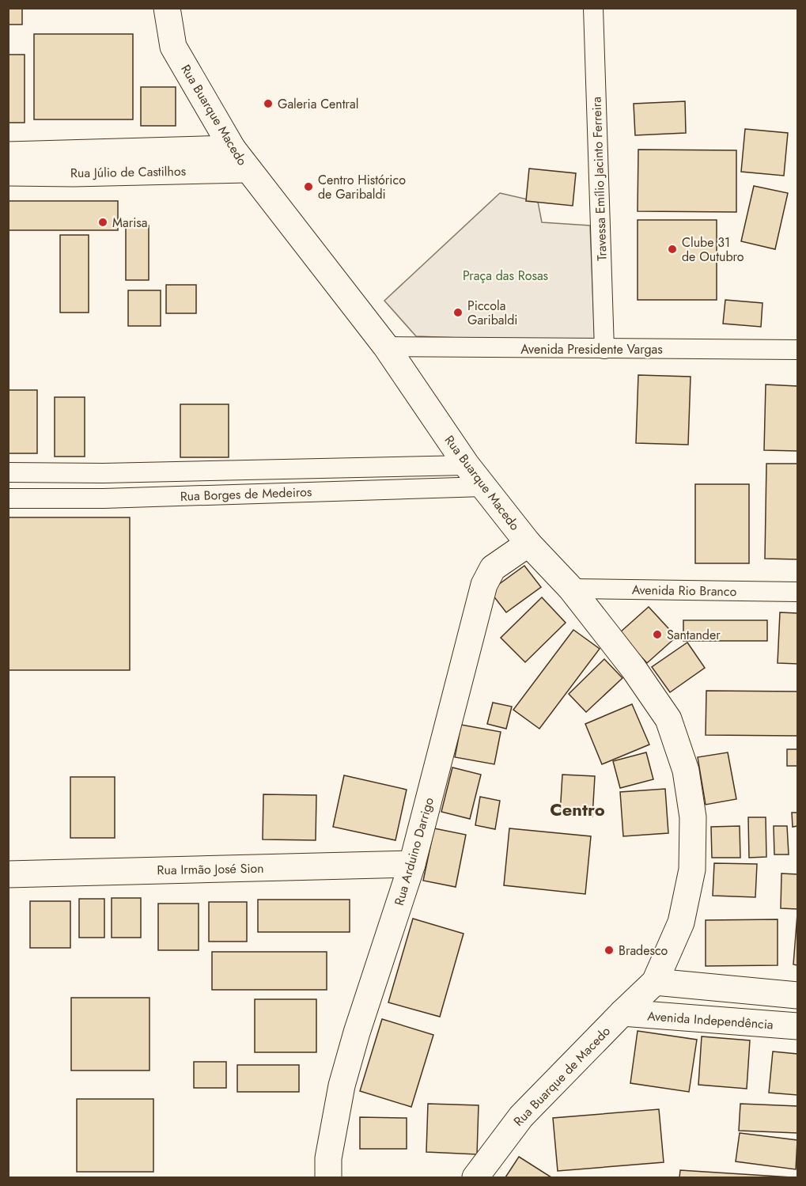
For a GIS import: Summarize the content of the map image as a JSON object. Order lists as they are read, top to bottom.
{
  "streets": {
    "main road": [
      "Rua Buarque Macedo",
      "Rua Júlio de Castilhos",
      "Rua Arduino Darrigo",
      "Rua Irmão José Sion",
      "Avenida Independência",
      "Rua Buarque de Macedo"
    ],
    "street": [
      "Travessa Emílio Jacinto Ferreira",
      "Avenida Presidente Vargas",
      "Rua Borges de Medeiros",
      "Avenida Rio Branco"
    ]
  },
  "crossings": [
    ["Rua Buarque Macedo", "Rua Júlio de Castilhos"],
    ["Rua Buarque Macedo", "Avenida Presidente Vargas"],
    ["Rua Buarque Macedo", "Rua Borges de Medeiros"],
    ["Rua Buarque Macedo", "Avenida Rio Branco"],
    ["Rua Buarque Macedo", "Rua Arduino Darrigo"],
    ["Rua Buarque Macedo", "Rua Buarque de Macedo"],
    ["Travessa Emílio Jacinto Ferreira", "Avenida Presidente Vargas"],
    ["Rua Arduino Darrigo", "Rua Irmão José Sion"],
    ["Avenida Independência", "Rua Buarque de Macedo"]
  ],
  "districts": ["Centro"],
  "parks": ["Praça das Rosas"],
  "places": [
    "Galeria Central",
    "Centro Histórico de Garibaldi",
    "Marisa",
    "Clube 31 de Outubro",
    "Piccola Garibaldi",
    "Santander",
    "Bradesco"
  ]
}
